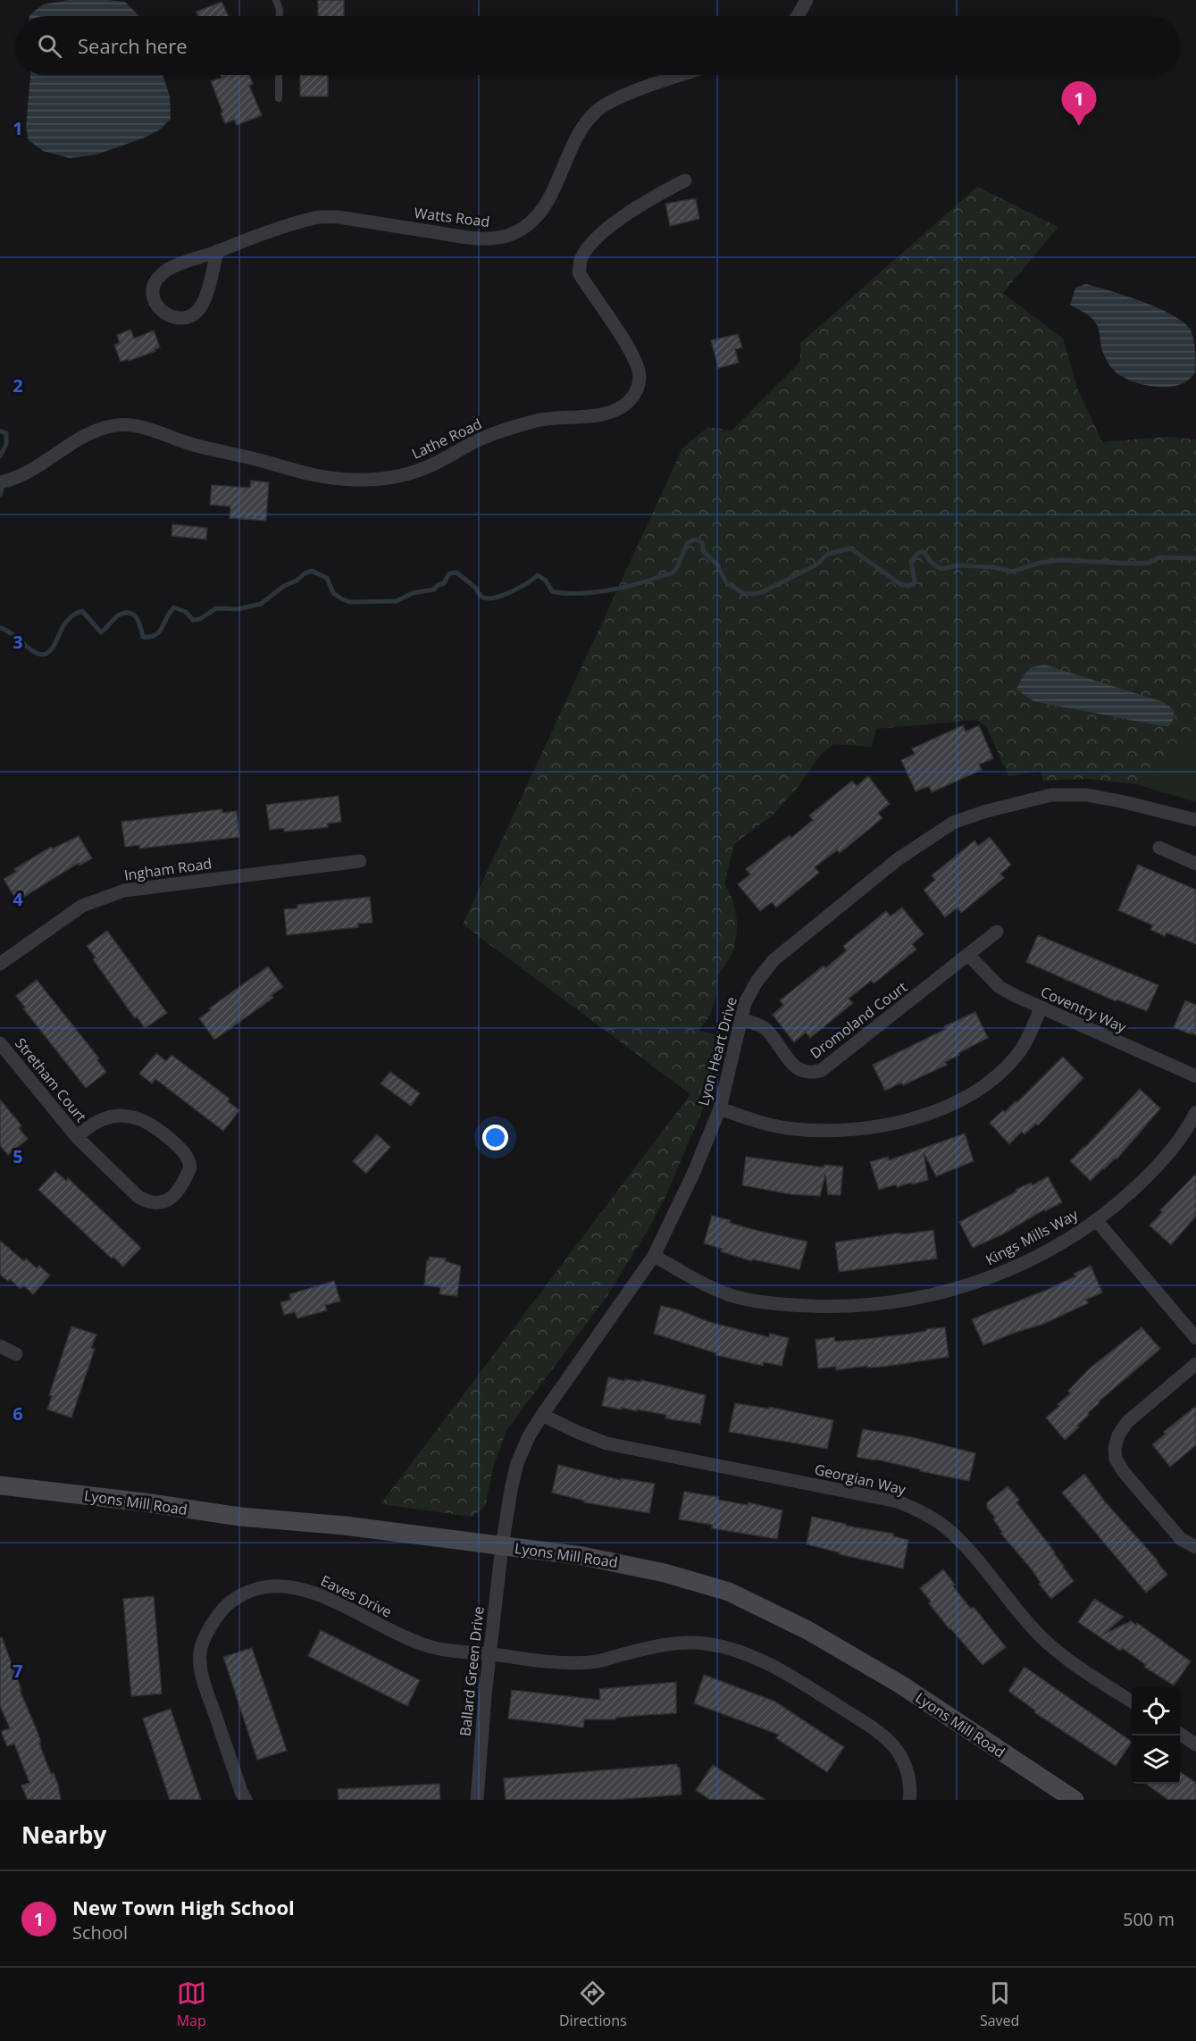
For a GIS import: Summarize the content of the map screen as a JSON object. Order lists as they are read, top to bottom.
{
  "streets": {
    "main road": ["Lyons Mill Road"],
    "street": [
      "Watts Road",
      "Lathe Road",
      "Ingham Road",
      "Coventry Way",
      "Dromoland Court",
      "Lyon Heart Drive",
      "Stretham Court",
      "Kings Mills Way",
      "Georgian Way",
      "Eaves Drive",
      "Ballard Green Drive"
    ]
  },
  "crossings": [
    ["Coventry Way", "Dromoland Court"],
    ["Dromoland Court", "Lyon Heart Drive"],
    ["Lyon Heart Drive", "Kings Mills Way"],
    ["Lyon Heart Drive", "Georgian Way"],
    ["Lyon Heart Drive", "Lyons Mill Road"],
    ["Lyon Heart Drive", "Ballard Green Drive"],
    ["Lyons Mill Road", "Ballard Green Drive"],
    ["Eaves Drive", "Ballard Green Drive"]
  ],
  "page": {
    "search": "Search here",
    "pins": "1",
    "heading": "Nearby",
    "list": [
      {
        "mark": "1",
        "name": "New Town High School",
        "note": "School",
        "value": "500 m"
      }
    ],
    "nav": ["Map", "Directions", "Saved"]
  },
  "grid": {
    "rows": [
      "1",
      "2",
      "3",
      "4",
      "5",
      "6",
      "7"
    ]
  }
}
